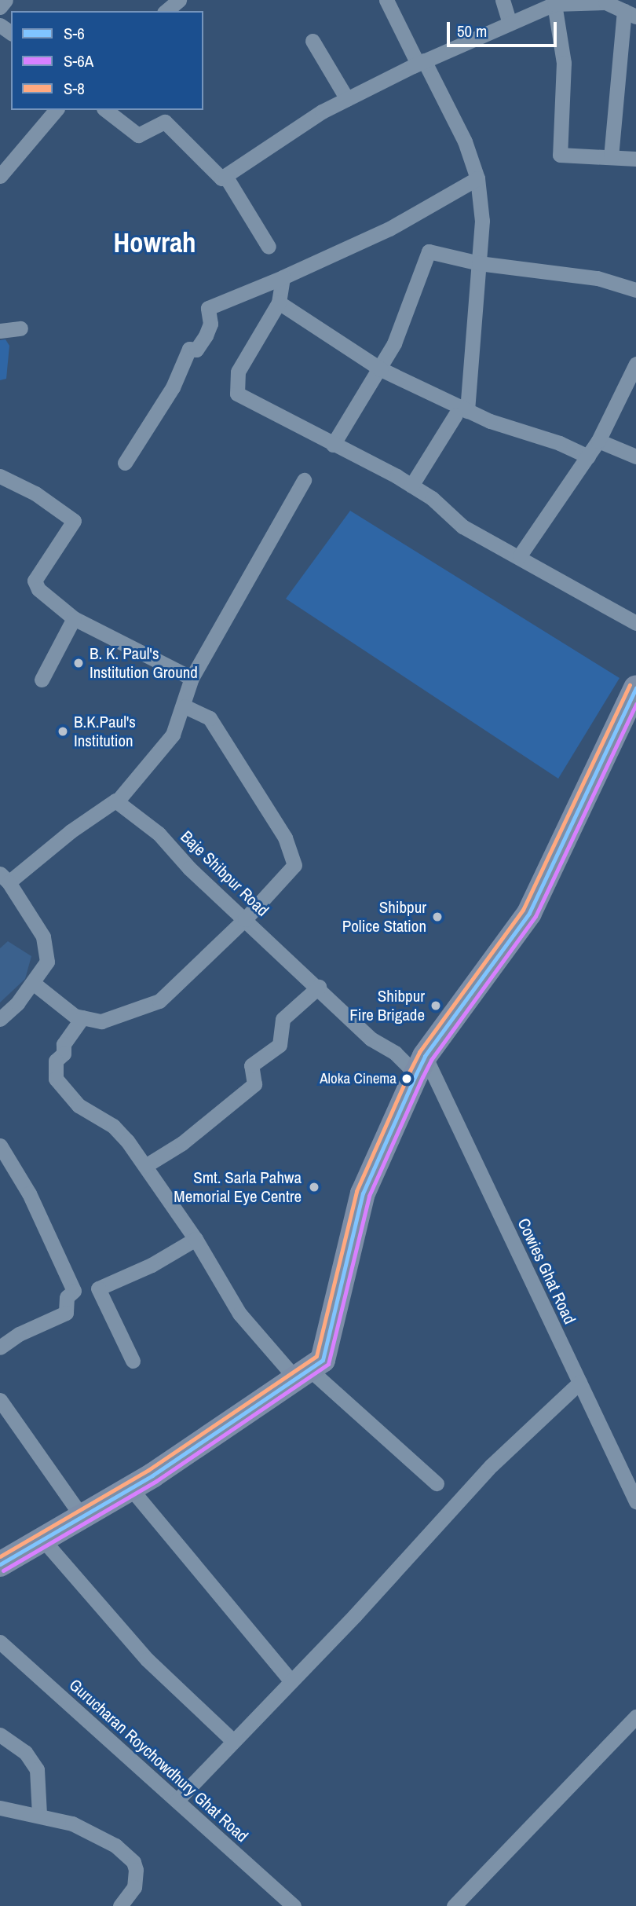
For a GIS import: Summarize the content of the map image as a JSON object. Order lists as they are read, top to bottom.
{
  "streets": {
    "street": ["Baje Shibpur Road", "Cowies Ghat Road", "Gurucharan Roychowdhury Ghat Road"]
  },
  "crossings": [
    ["Baje Shibpur Road", "Cowies Ghat Road"]
  ],
  "districts": ["Howrah"],
  "places": [
    "B. K. Paul's Institution Ground",
    "B.K.Paul's Institution",
    "Shibpur Police Station",
    "Shibpur Fire Brigade",
    "Aloka Cinema",
    "Smt. Sarla Pahwa Memorial Eye Centre"
  ],
  "lines": ["transit line S-8", "transit line S-6", "transit line S-6A"],
  "legend": ["S-6", "S-6A", "S-8"],
  "scale_bar": "50 m"
}
